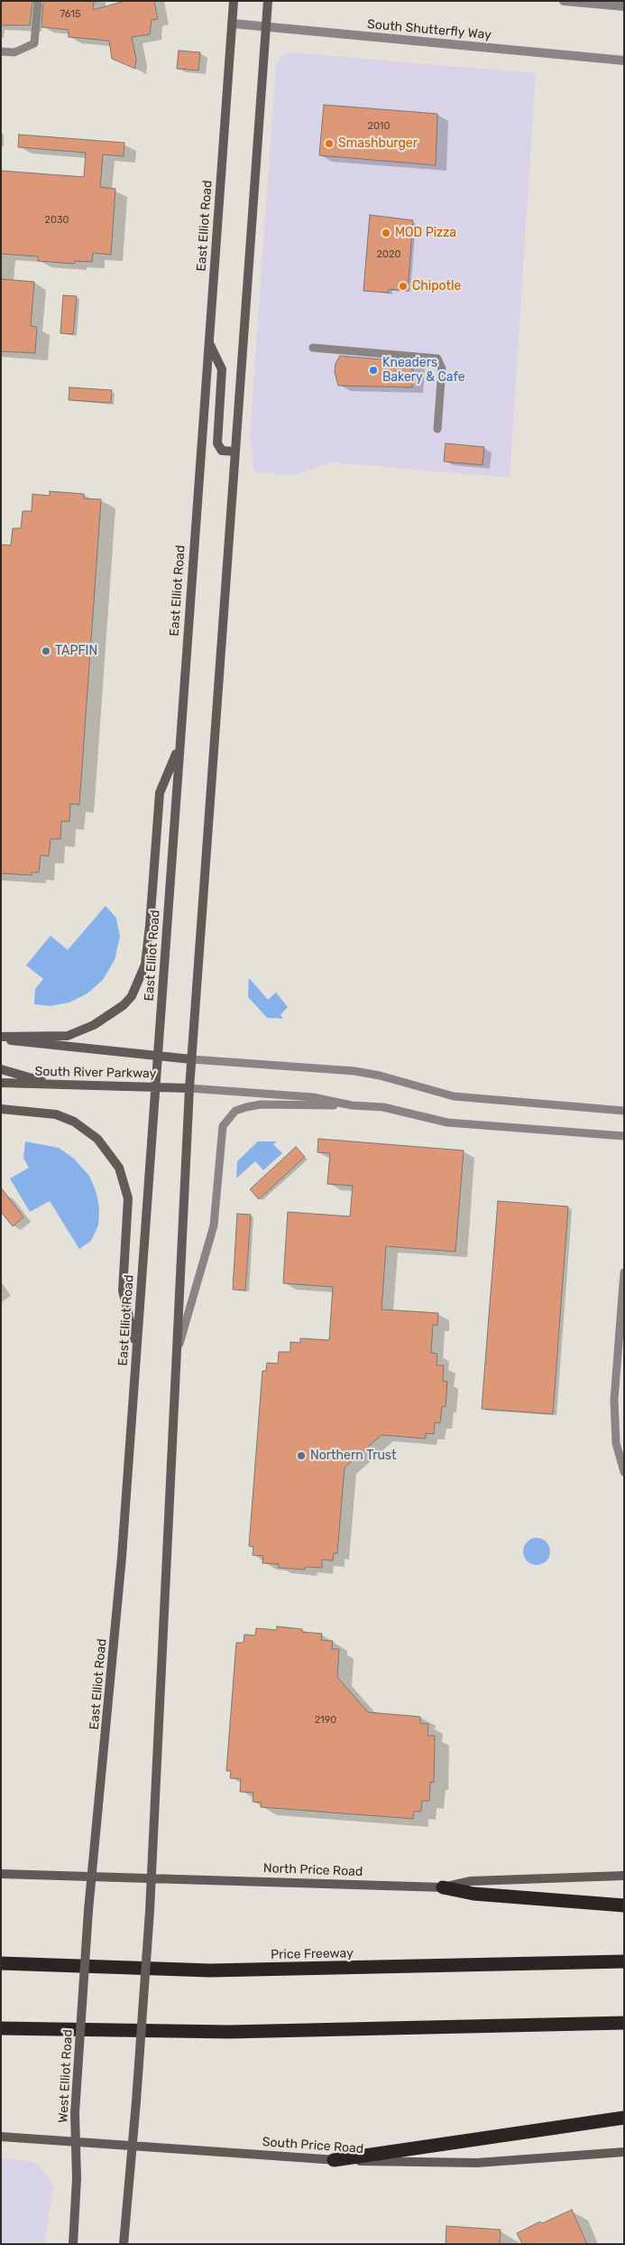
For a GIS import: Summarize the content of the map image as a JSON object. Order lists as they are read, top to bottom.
{
  "streets": {
    "highway": ["Price Freeway"],
    "main road": [
      "East Elliot Road",
      "South River Parkway",
      "North Price Road",
      "West Elliot Road",
      "South Price Road"
    ],
    "street": ["South Shutterfly Way"]
  },
  "crossings": [
    ["South Shutterfly Way", "East Elliot Road"],
    ["East Elliot Road", "South River Parkway"],
    ["East Elliot Road", "North Price Road"],
    ["East Elliot Road", "West Elliot Road"],
    ["West Elliot Road", "South Price Road"]
  ],
  "places": [
    "Smashburger",
    "MOD Pizza",
    "Chipotle",
    "Kneaders Bakery & Cafe",
    "TAPFIN",
    "Northern Trust"
  ],
  "house_numbers": [
    "7615",
    "2010",
    "2030",
    "2020",
    "2190"
  ]
}
